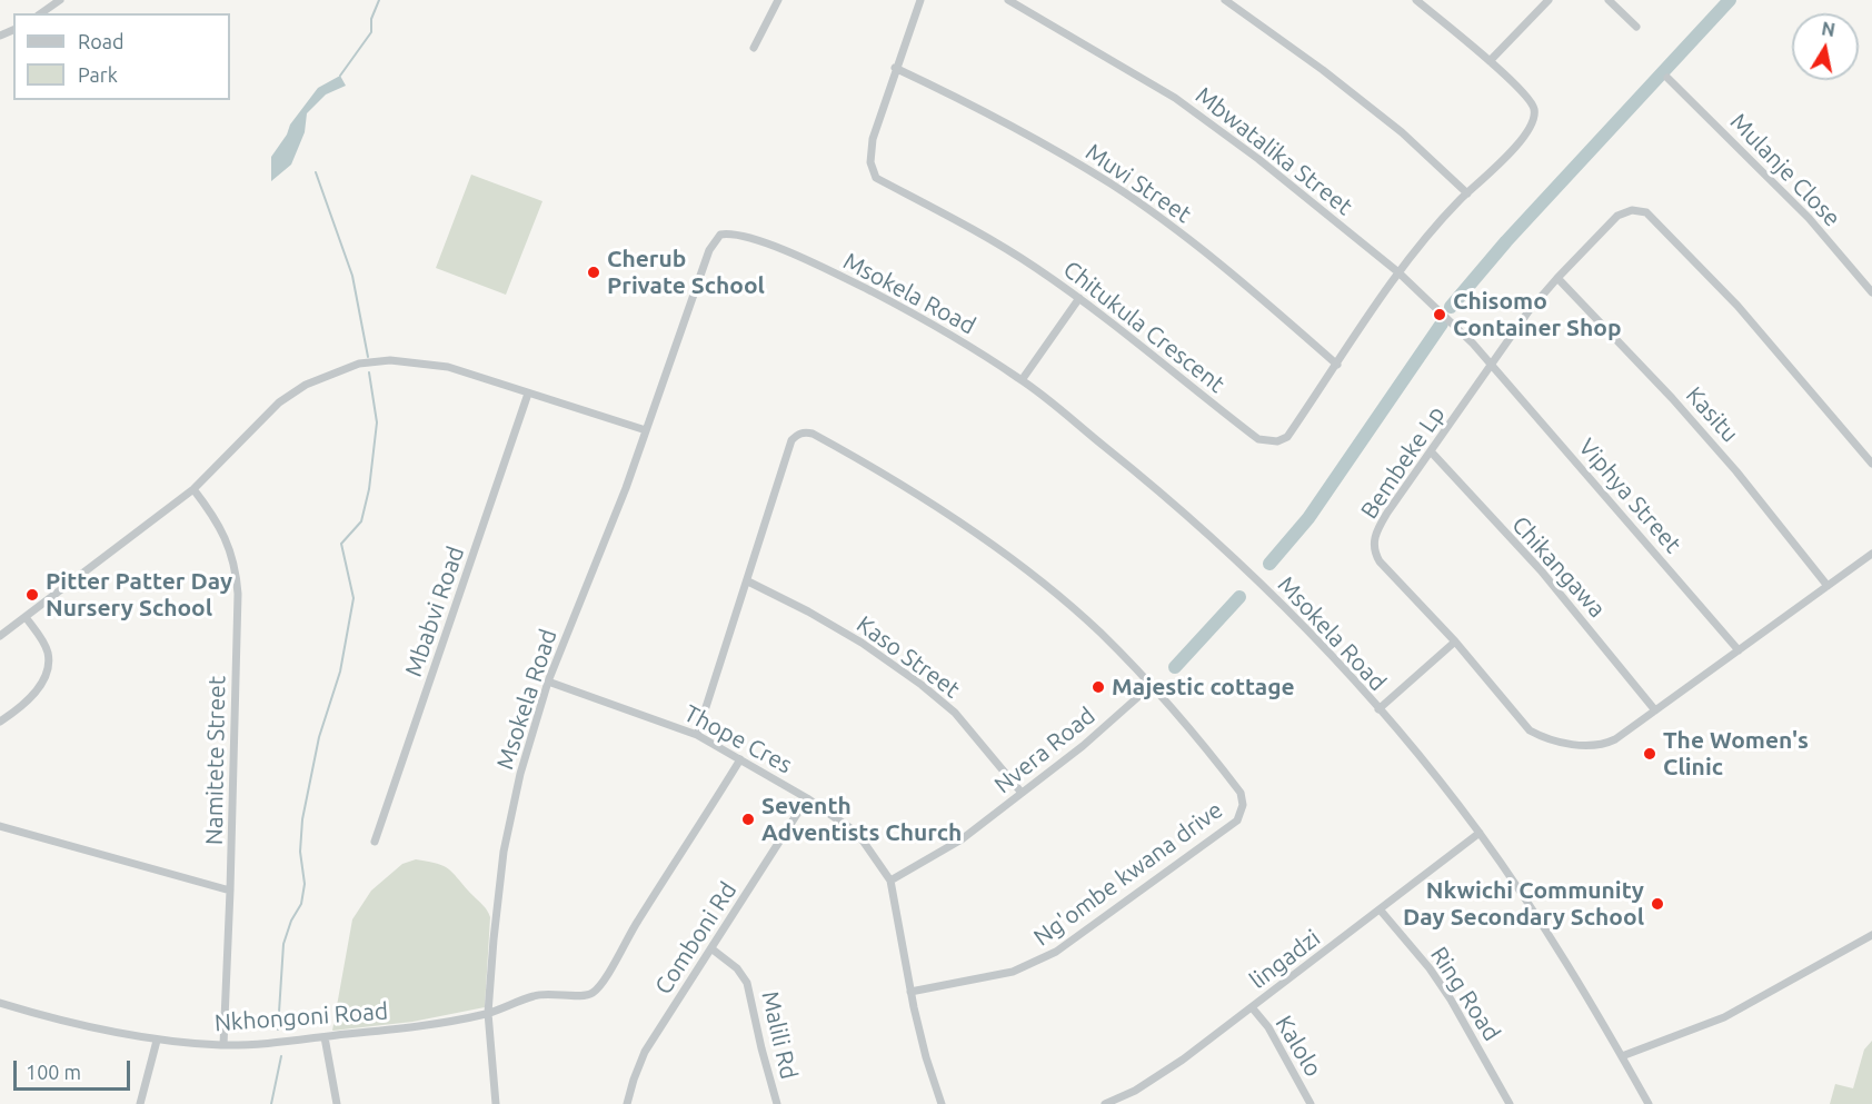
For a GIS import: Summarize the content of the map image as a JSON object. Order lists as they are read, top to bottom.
{
  "streets": {
    "street": [
      "Mbwatalika Street",
      "Mulanje Close",
      "Muvi Street",
      "Msokela Road",
      "Chitukula Crescent",
      "Kasitu",
      "Bembeke Lp",
      "Viphya Street",
      "Chikangawa",
      "Mbabvi Road",
      "Kaso Street",
      "Thope Cres",
      "Nvera Road",
      "Namitete Street",
      "Ng'ombe kwana drive",
      "Comboni Rd",
      "lingadzi",
      "Ring Road",
      "Nkhongoni Road",
      "Malili Rd",
      "Kalolo"
    ]
  },
  "crossings": [
    ["Mbwatalika Street", "Chitukula Crescent"],
    ["Mbwatalika Street", "Bembeke Lp"],
    ["Mbwatalika Street", "Viphya Street"],
    ["Muvi Street", "Chitukula Crescent"],
    ["Msokela Road", "Thope Cres"],
    ["Msokela Road", "lingadzi"],
    ["Msokela Road", "Nkhongoni Road"],
    ["Kasitu", "Bembeke Lp"],
    ["Bembeke Lp", "Viphya Street"],
    ["Bembeke Lp", "Chikangawa"],
    ["Kaso Street", "Nvera Road"],
    ["Thope Cres", "Nvera Road"],
    ["Thope Cres", "Ng'ombe kwana drive"],
    ["Thope Cres", "Comboni Rd"],
    ["Thope Cres", "Nkhongoni Road"],
    ["Nvera Road", "Ng'ombe kwana drive"],
    ["Namitete Street", "Nkhongoni Road"],
    ["Comboni Rd", "Malili Rd"],
    ["lingadzi", "Ring Road"],
    ["lingadzi", "Kalolo"]
  ],
  "places": [
    "Cherub Private School",
    "Chisomo Container Shop",
    "Pitter Patter Day Nursery School",
    "Majestic cottage",
    "The Women's Clinic",
    "Seventh Adventists Church",
    "Nkwichi Community Day Secondary School"
  ],
  "legend": ["Road", "Park"],
  "scale_bar": "100 m",
  "north": "top"
}
